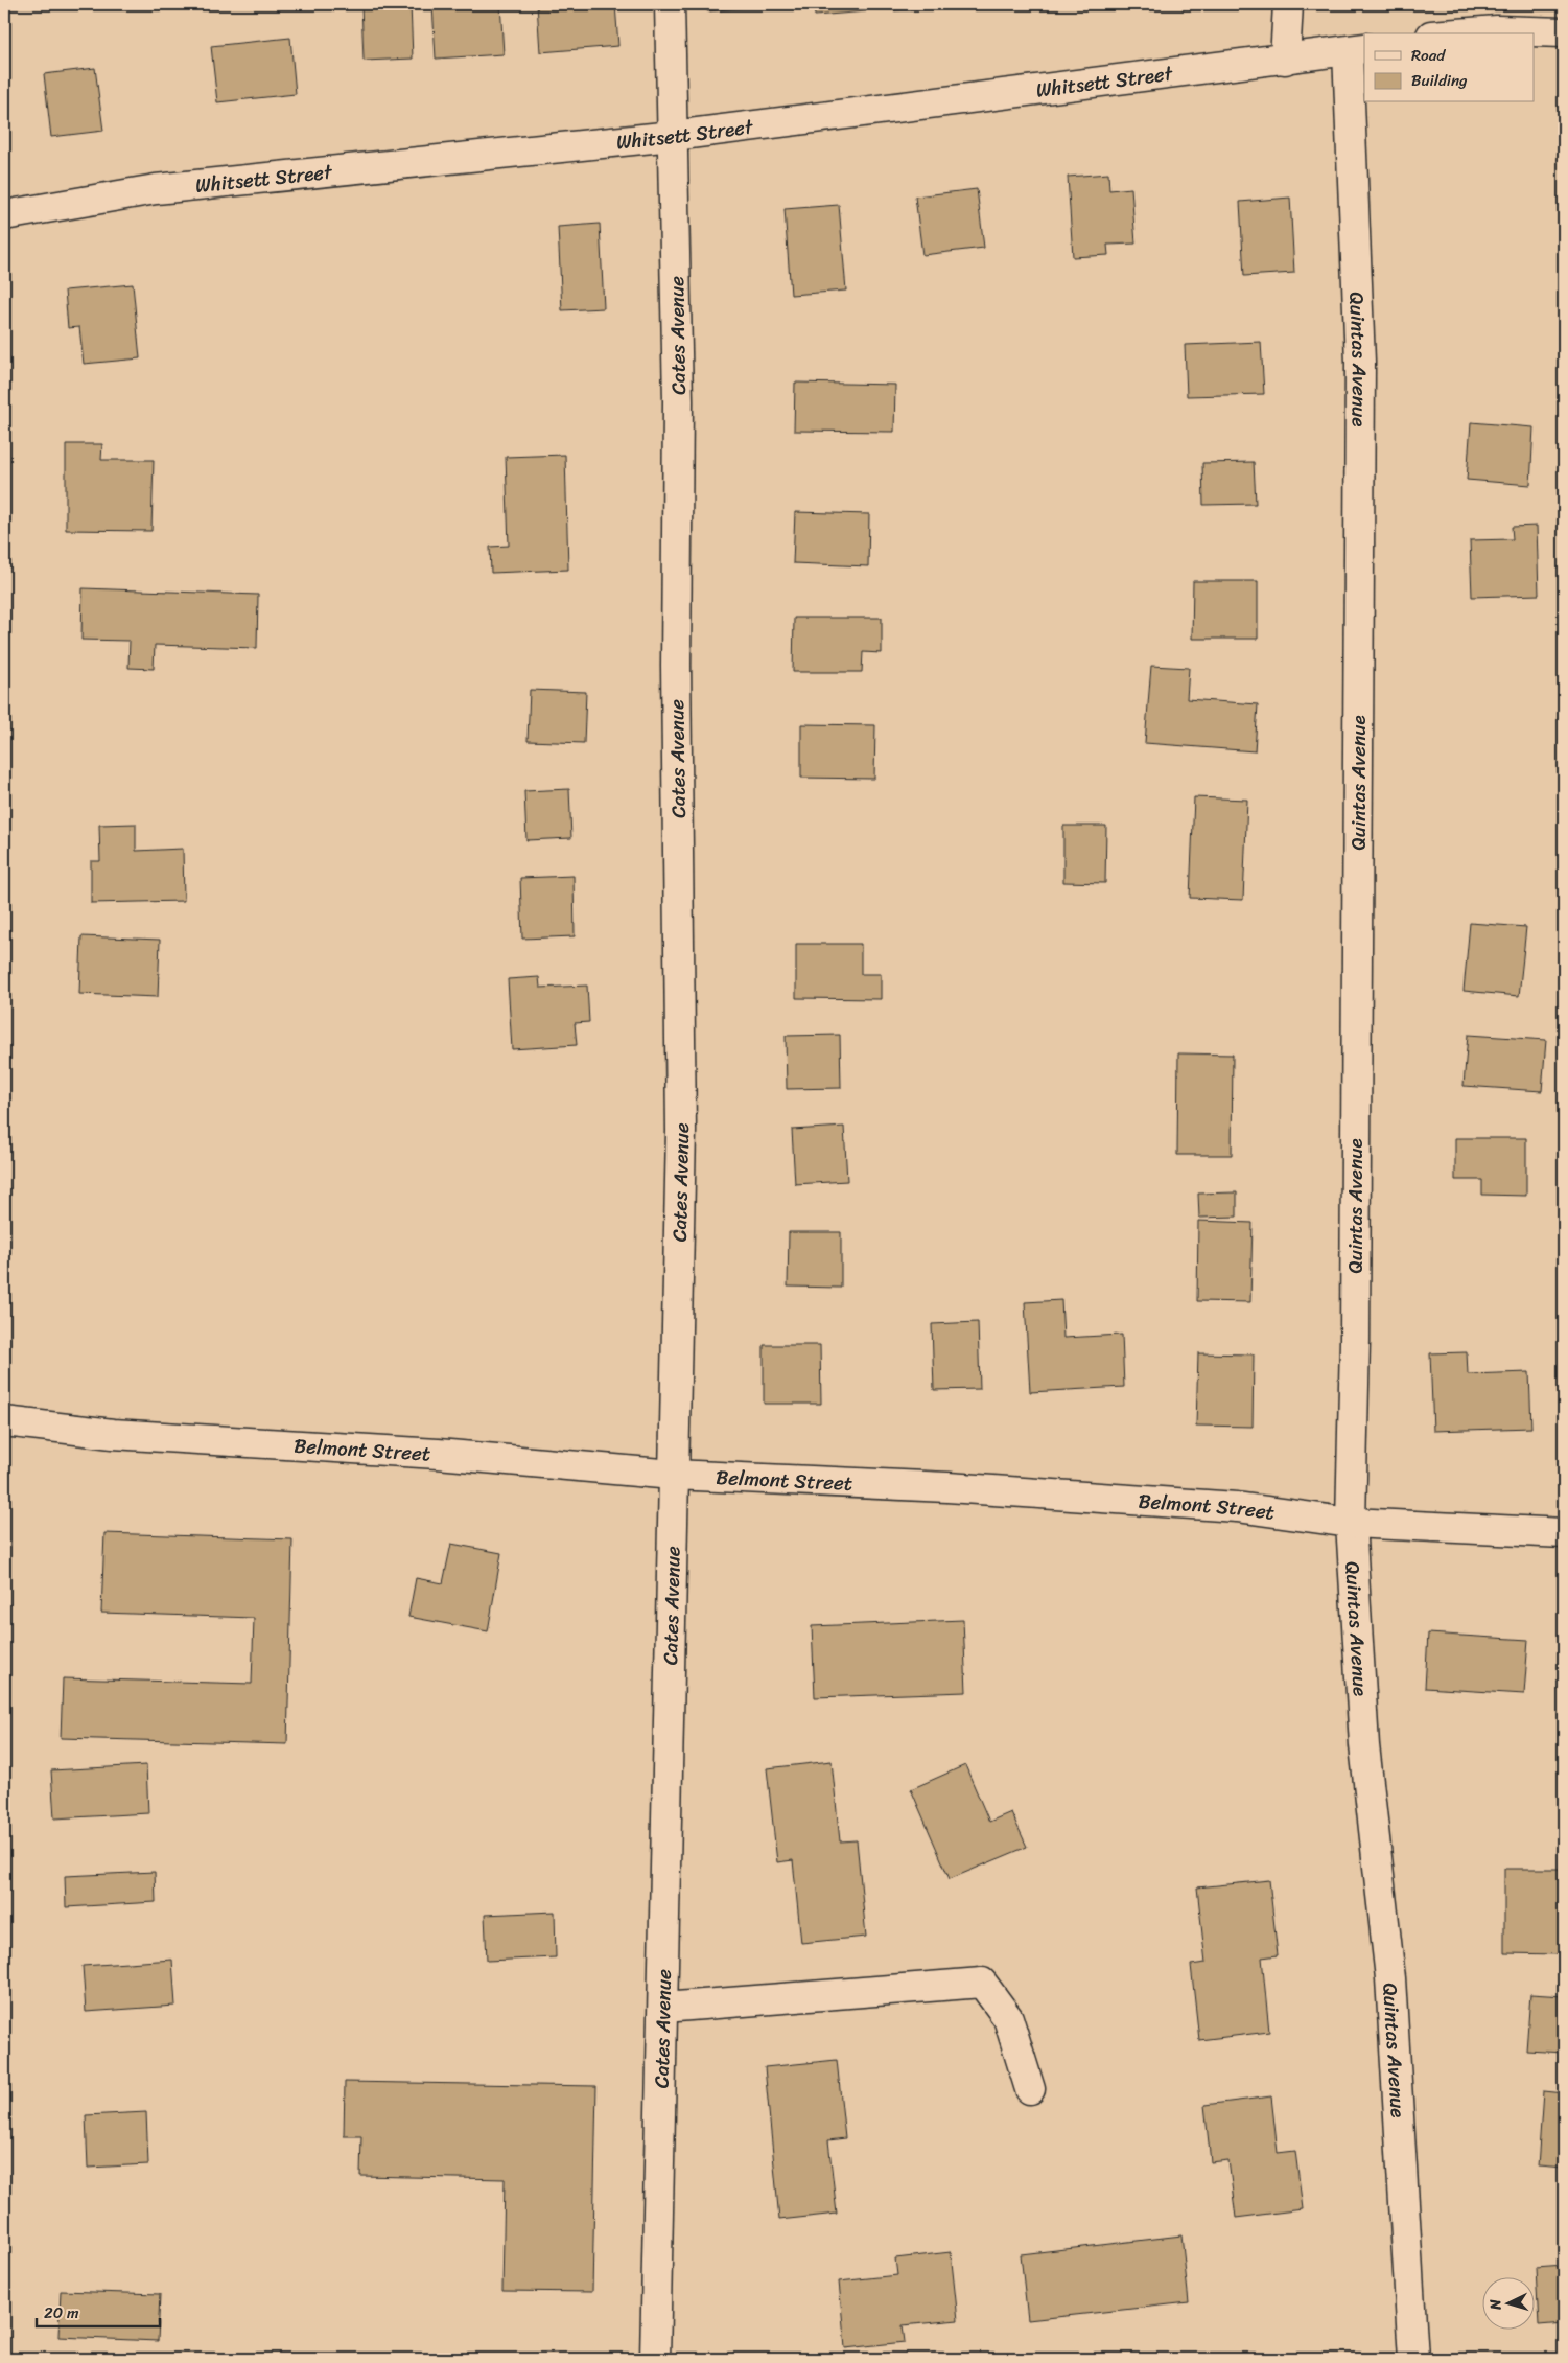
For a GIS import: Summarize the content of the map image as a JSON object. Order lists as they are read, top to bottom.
{
  "streets": {
    "street": [
      "Whitsett Street",
      "Cates Avenue",
      "Quintas Avenue",
      "Belmont Street"
    ]
  },
  "crossings": [
    ["Whitsett Street", "Cates Avenue"],
    ["Whitsett Street", "Quintas Avenue"],
    ["Cates Avenue", "Belmont Street"],
    ["Quintas Avenue", "Belmont Street"]
  ],
  "legend": ["Road", "Building"],
  "scale_bar": "20 m",
  "north": "left"
}
